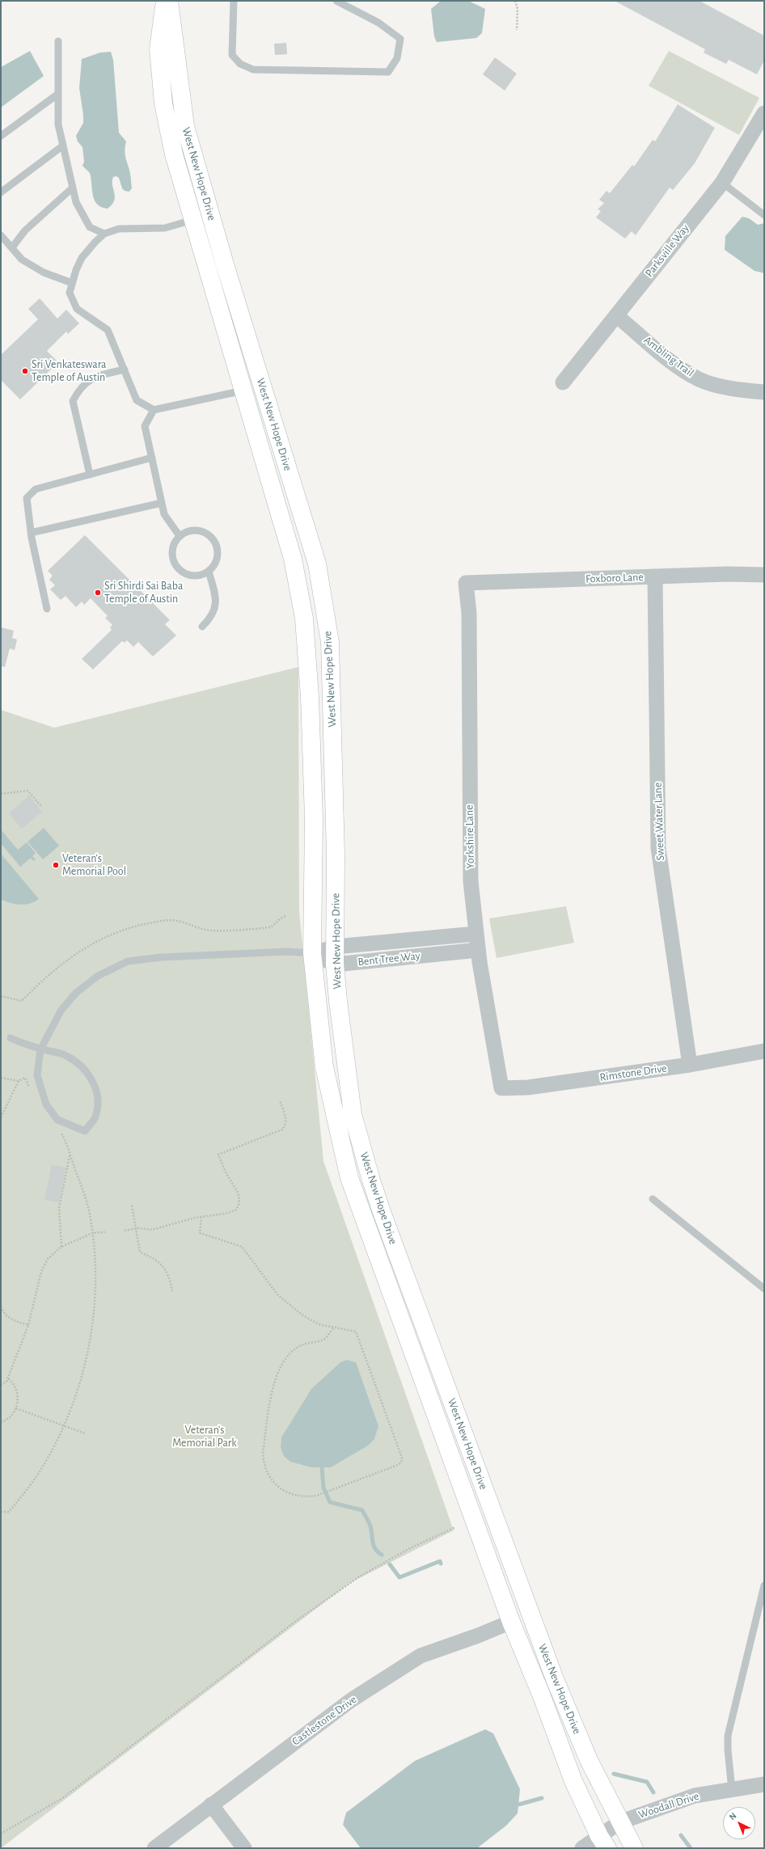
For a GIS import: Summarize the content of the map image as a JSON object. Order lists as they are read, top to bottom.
{
  "streets": {
    "main road": ["West New Hope Drive"],
    "street": [
      "Parksville Way",
      "Ambling Trail",
      "Foxboro Lane",
      "Sweet Water Lane",
      "Yorkshire Lane",
      "Bent Tree Way",
      "Rimstone Drive",
      "Castlestone Drive",
      "Woodall Drive"
    ]
  },
  "crossings": [
    ["West New Hope Drive", "Bent Tree Way"],
    ["West New Hope Drive", "Castlestone Drive"],
    ["West New Hope Drive", "Woodall Drive"],
    ["Parksville Way", "Ambling Trail"],
    ["Foxboro Lane", "Sweet Water Lane"],
    ["Foxboro Lane", "Yorkshire Lane"],
    ["Sweet Water Lane", "Rimstone Drive"],
    ["Yorkshire Lane", "Bent Tree Way"],
    ["Yorkshire Lane", "Rimstone Drive"]
  ],
  "parks": ["Veteran's Memorial Park"],
  "places": ["Sri Venkateswara Temple of Austin", "Sri Shirdi Sai Baba Temple of Austin", "Veteran's Memorial Pool"],
  "north": "top left"
}
